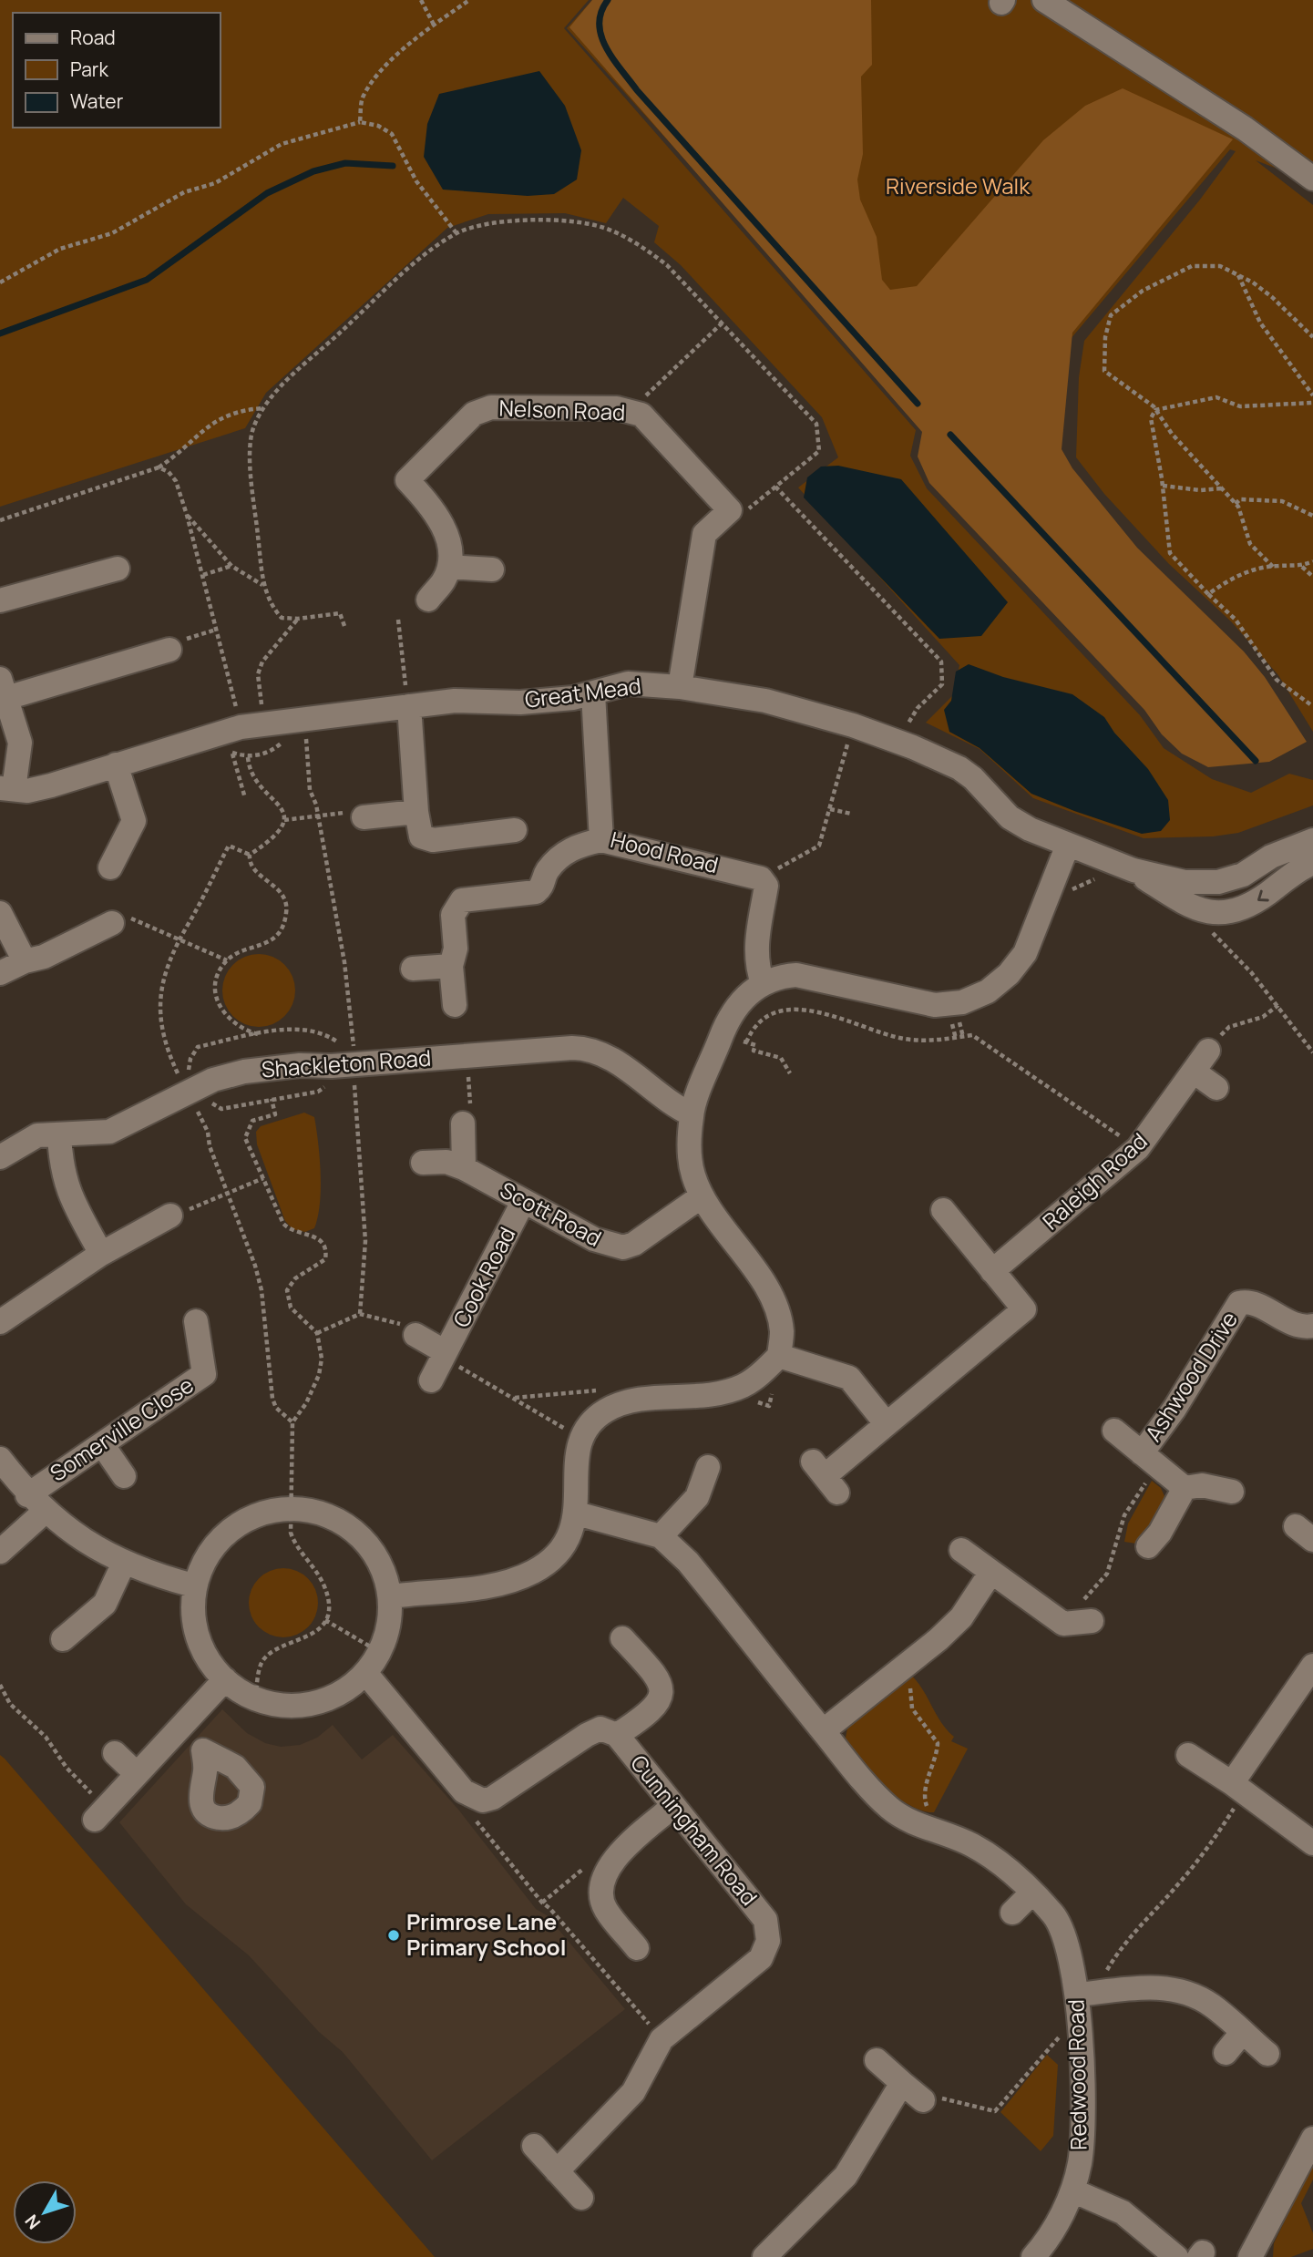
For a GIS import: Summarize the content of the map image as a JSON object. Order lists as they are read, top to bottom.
{
  "streets": {
    "street": [
      "Nelson Road",
      "Great Mead",
      "Hood Road",
      "Shackleton Road",
      "Raleigh Road",
      "Scott Road",
      "Cook Road",
      "Ashwood Drive",
      "Somerville Close",
      "Cunningham Road",
      "Redwood Road"
    ]
  },
  "crossings": [
    ["Great Mead", "Hood Road"],
    ["Scott Road", "Cook Road"]
  ],
  "parks": ["Riverside Walk"],
  "places": ["Primrose Lane Primary School"],
  "legend": ["Road", "Park", "Water"],
  "north": "bottom left"
}
